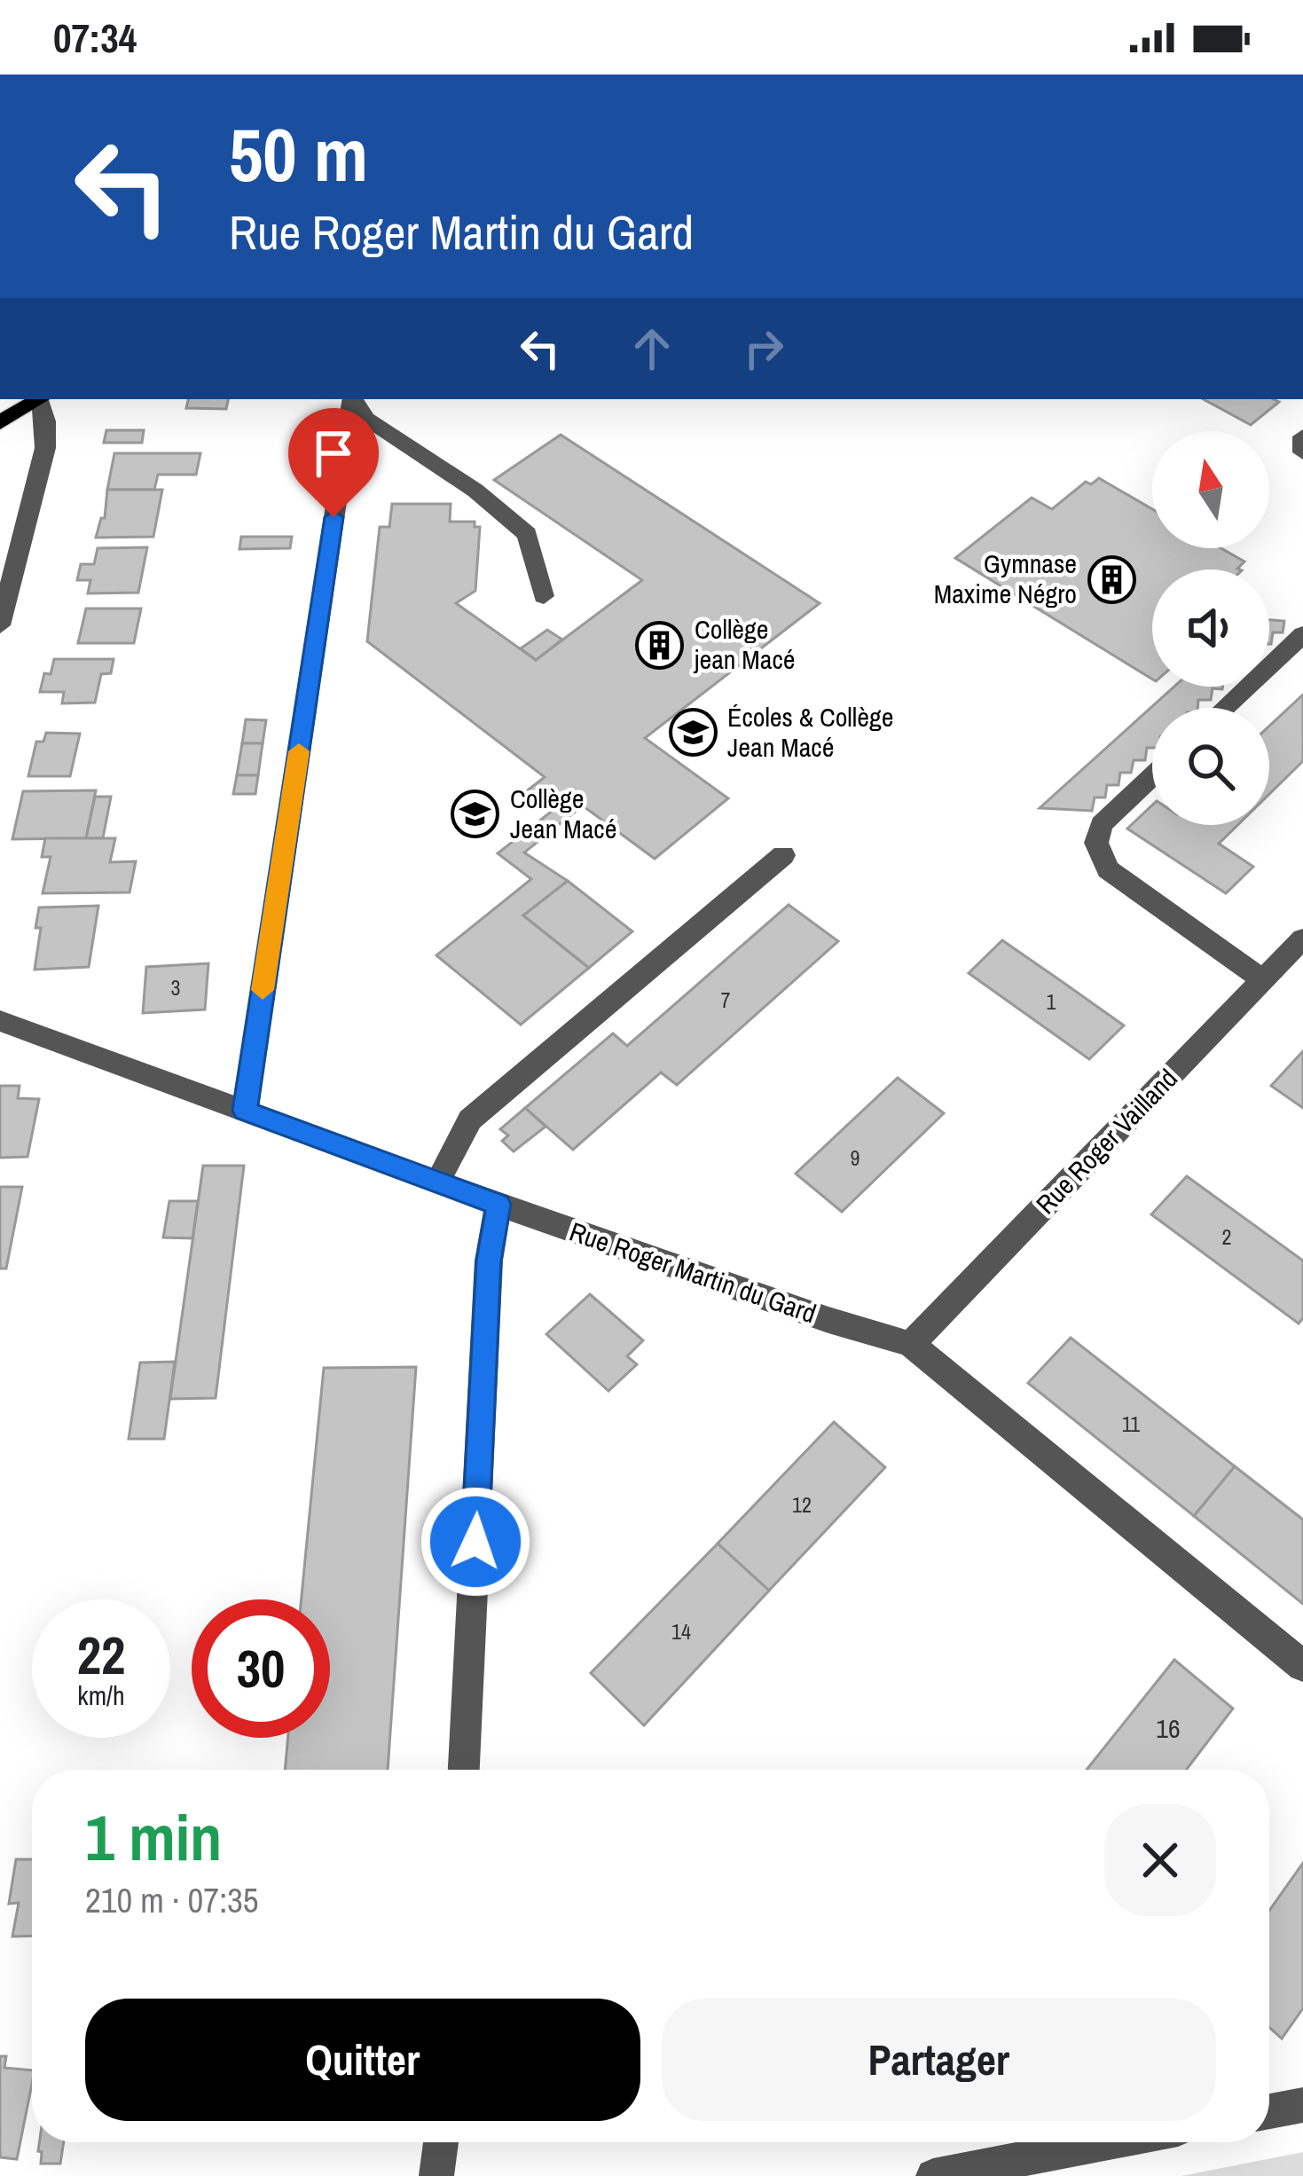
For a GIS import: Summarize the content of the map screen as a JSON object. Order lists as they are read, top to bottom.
{
  "streets": {
    "street": ["Rue Roger Vailland", "Rue Roger Martin du Gard"]
  },
  "crossings": [
    ["Rue Roger Vailland", "Rue Roger Martin du Gard"]
  ],
  "places": {
    "building": ["Gymnase Maxime Négro", "Collège jean Macé"],
    "school or university": ["Écoles & Collège Jean Macé", "Collège Jean Macé"]
  },
  "house_numbers": [
    "3",
    "7",
    "1",
    "9",
    "2",
    "11",
    "12",
    "14",
    "16"
  ],
  "north": "top",
  "page": {
    "status": "07:34",
    "turn": ["50 m", "Rue Roger Martin du Gard"],
    "speed": "22 km/h",
    "limit": "30",
    "heading": ["1 min", "210 m · 07:35"],
    "buttons": ["Quitter", "Partager"]
  }
}
